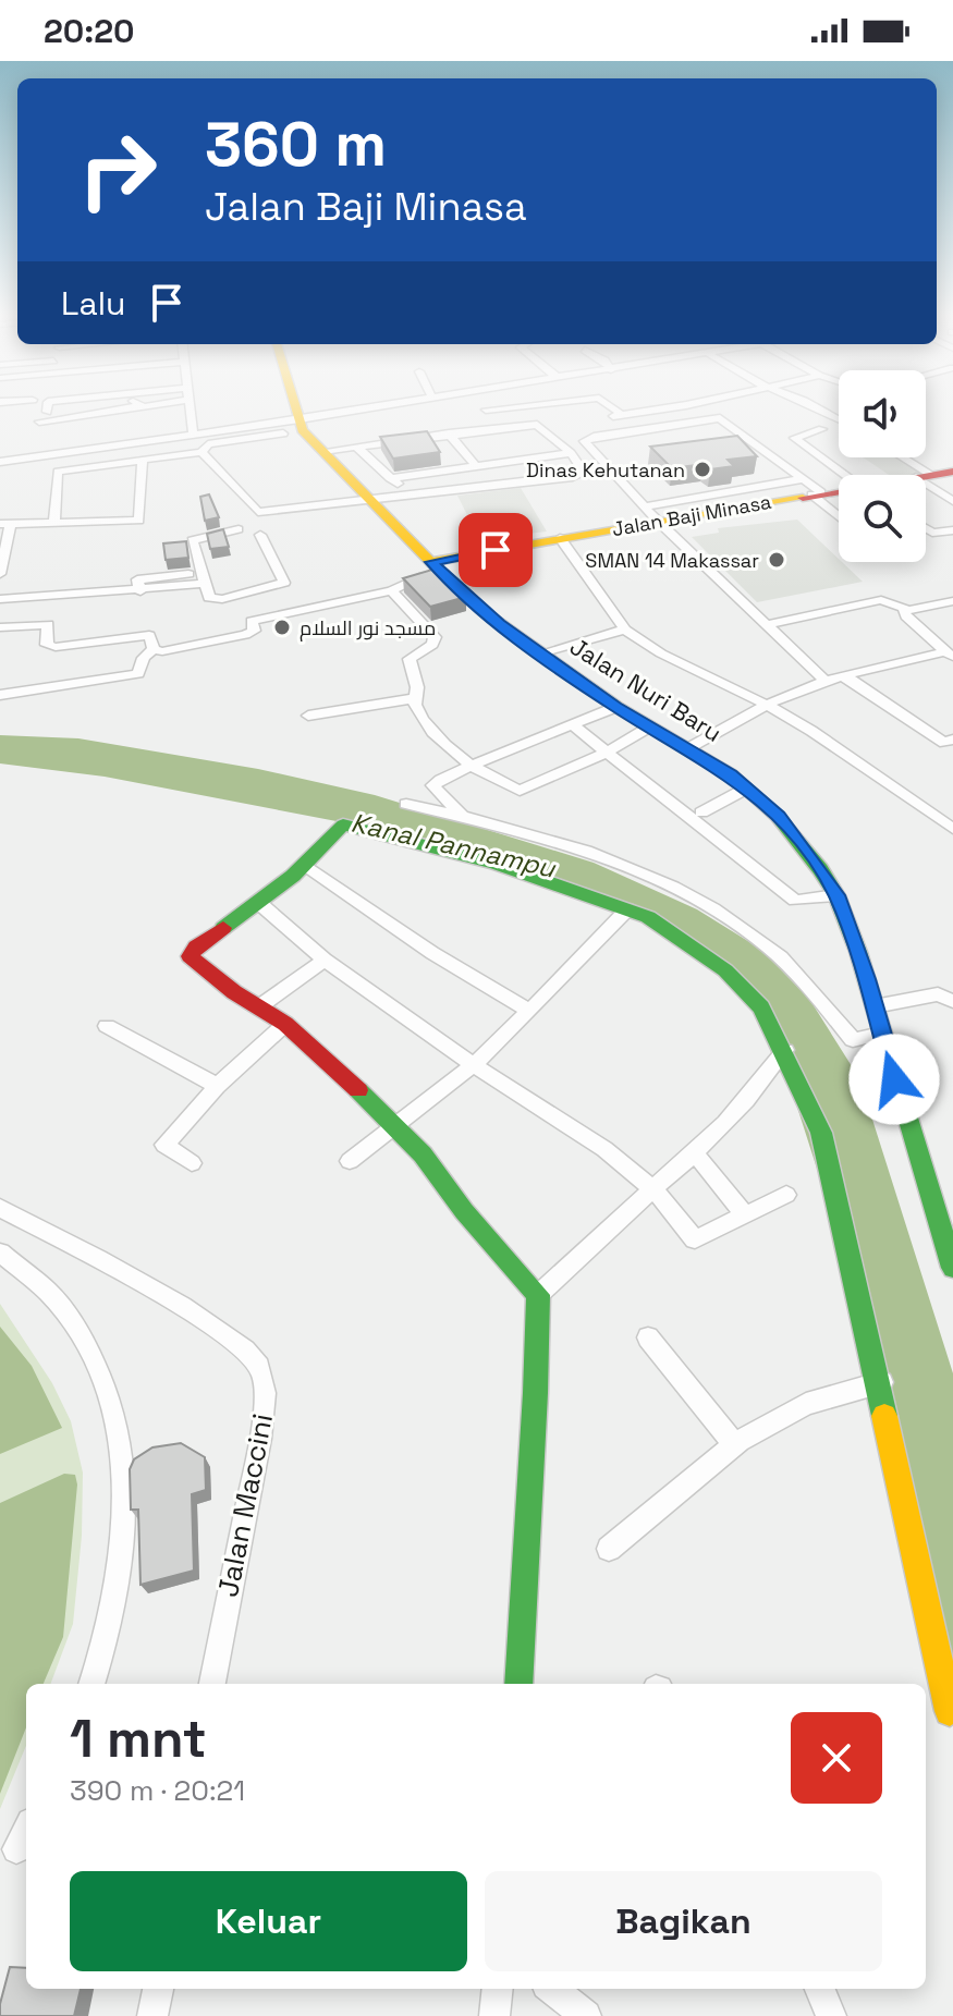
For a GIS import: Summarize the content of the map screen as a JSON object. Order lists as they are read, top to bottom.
{
  "streets": {
    "street": ["Jalan Baji Minasa", "Jalan Nuri Baru", "Jalan Maccini"]
  },
  "crossings": [
    ["Jalan Baji Minasa", "Jalan Nuri Baru"]
  ],
  "water": ["Kanal Pannampu"],
  "places": ["Dinas Kehutanan", "SMAN 14 Makassar", "مسجد نور السلام"],
  "page": {
    "status": "20:20",
    "turn": ["360 m", "Jalan Baji Minasa"],
    "then": "Lalu",
    "heading": ["1 mnt", "390 m · 20:21"],
    "buttons": ["Keluar", "Bagikan"]
  }
}
